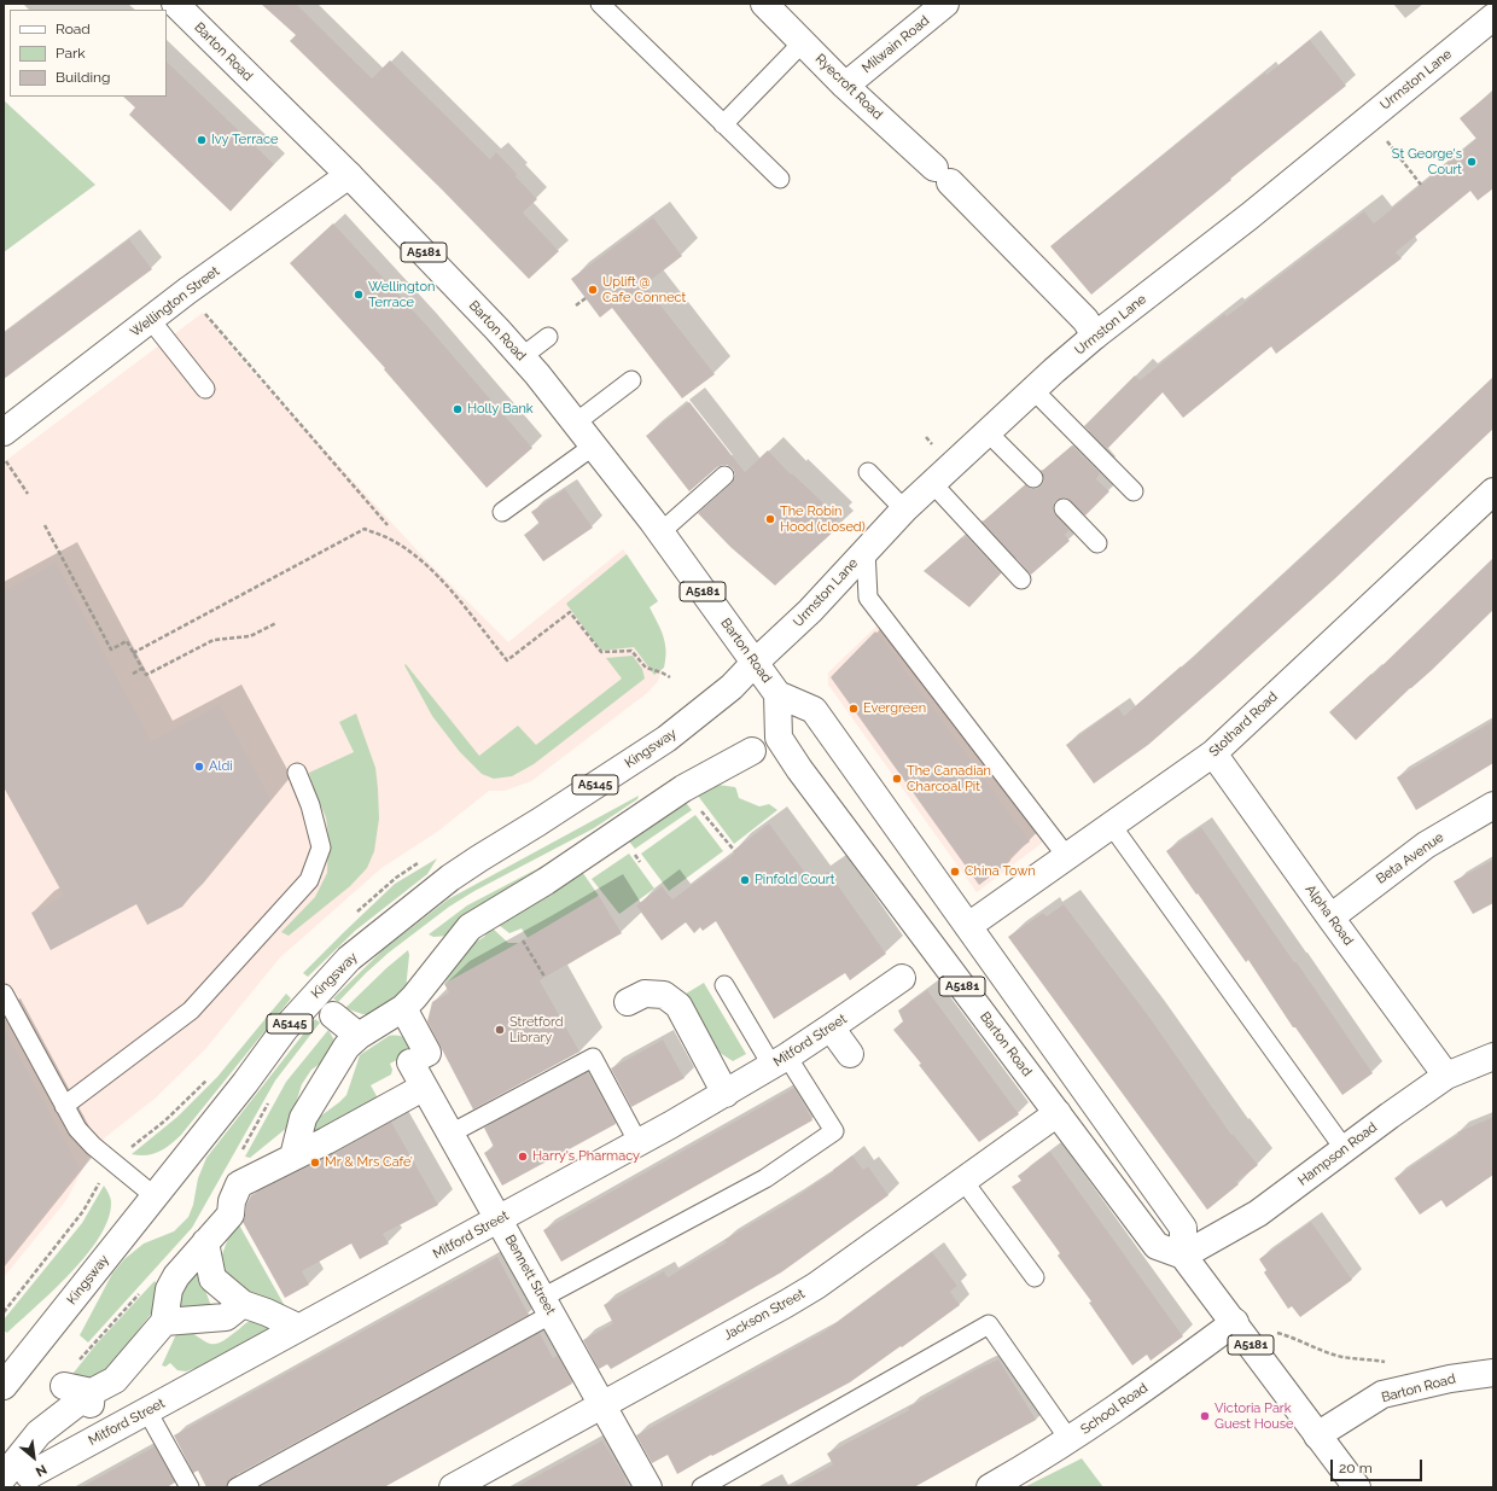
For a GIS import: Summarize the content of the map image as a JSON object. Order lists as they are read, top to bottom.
{
  "streets": {
    "street": [
      "Milwain Road",
      "Barton Road",
      "Urmston Lane",
      "Ryecroft Road",
      "A5181",
      "Wellington Street",
      "Stothard Road",
      "Kingsway",
      "A5145",
      "Beta Avenue",
      "Alpha Road",
      "Mitford Street",
      "Hampson Road",
      "Bennett Street",
      "Jackson Street",
      "School Road"
    ]
  },
  "crossings": [
    ["Milwain Road", "Ryecroft Road"],
    ["Barton Road", "Urmston Lane"],
    ["Barton Road", "A5181"],
    ["Barton Road", "Wellington Street"],
    ["Barton Road", "Stothard Road"],
    ["Barton Road", "Kingsway"],
    ["Barton Road", "Hampson Road"],
    ["Barton Road", "Jackson Street"],
    ["Urmston Lane", "Ryecroft Road"],
    ["Urmston Lane", "Kingsway"],
    ["A5181", "Hampson Road"],
    ["A5181", "School Road"],
    ["Stothard Road", "Alpha Road"],
    ["Beta Avenue", "Alpha Road"],
    ["Alpha Road", "Hampson Road"],
    ["Mitford Street", "Bennett Street"],
    ["Bennett Street", "Jackson Street"]
  ],
  "places": [
    "Ivy Terrace",
    "St George's Court",
    "Uplift @ Cafe Connect",
    "Wellington Terrace",
    "Holly Bank",
    "The Robin Hood (closed)",
    "Evergreen",
    "Aldi",
    "The Canadian Charcoal Pit",
    "China Town",
    "Pinfold Court",
    "Stretford Library",
    "Harry's Pharmacy",
    "Mr & Mrs Cafe’",
    "Victoria Park Guest House"
  ],
  "legend": ["Road", "Park", "Building"],
  "scale_bar": "20 m",
  "north": "bottom right"
}
